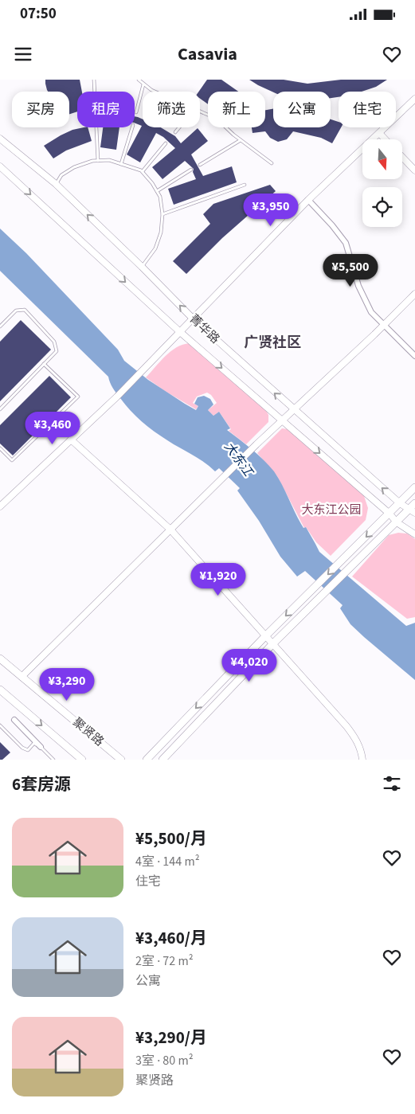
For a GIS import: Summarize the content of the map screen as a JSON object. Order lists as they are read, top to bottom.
{
  "streets": {
    "main road": ["聚贤路"],
    "street": ["菁华路"]
  },
  "districts": ["广贤社区"],
  "water": ["大东江"],
  "parks": ["大东江公园"],
  "north": "bottom",
  "page": {
    "status": "07:50",
    "header": "Casavia",
    "chip": [
      "买房",
      "租房",
      "筛选",
      "新上",
      "公寓",
      "住宅"
    ],
    "price": [
      "¥3,950",
      "¥5,500",
      "¥3,460",
      "¥1,920",
      "¥4,020",
      "¥3,290"
    ],
    "heading": "6套房源",
    "list": [
      {
        "name": "¥5,500/月",
        "note": "4室 · 144 m² · 住宅"
      },
      {
        "name": "¥3,460/月",
        "note": "2室 · 72 m² · 公寓"
      },
      {
        "name": "¥3,290/月",
        "note": "3室 · 80 m² · 聚贤路"
      }
    ]
  }
}
